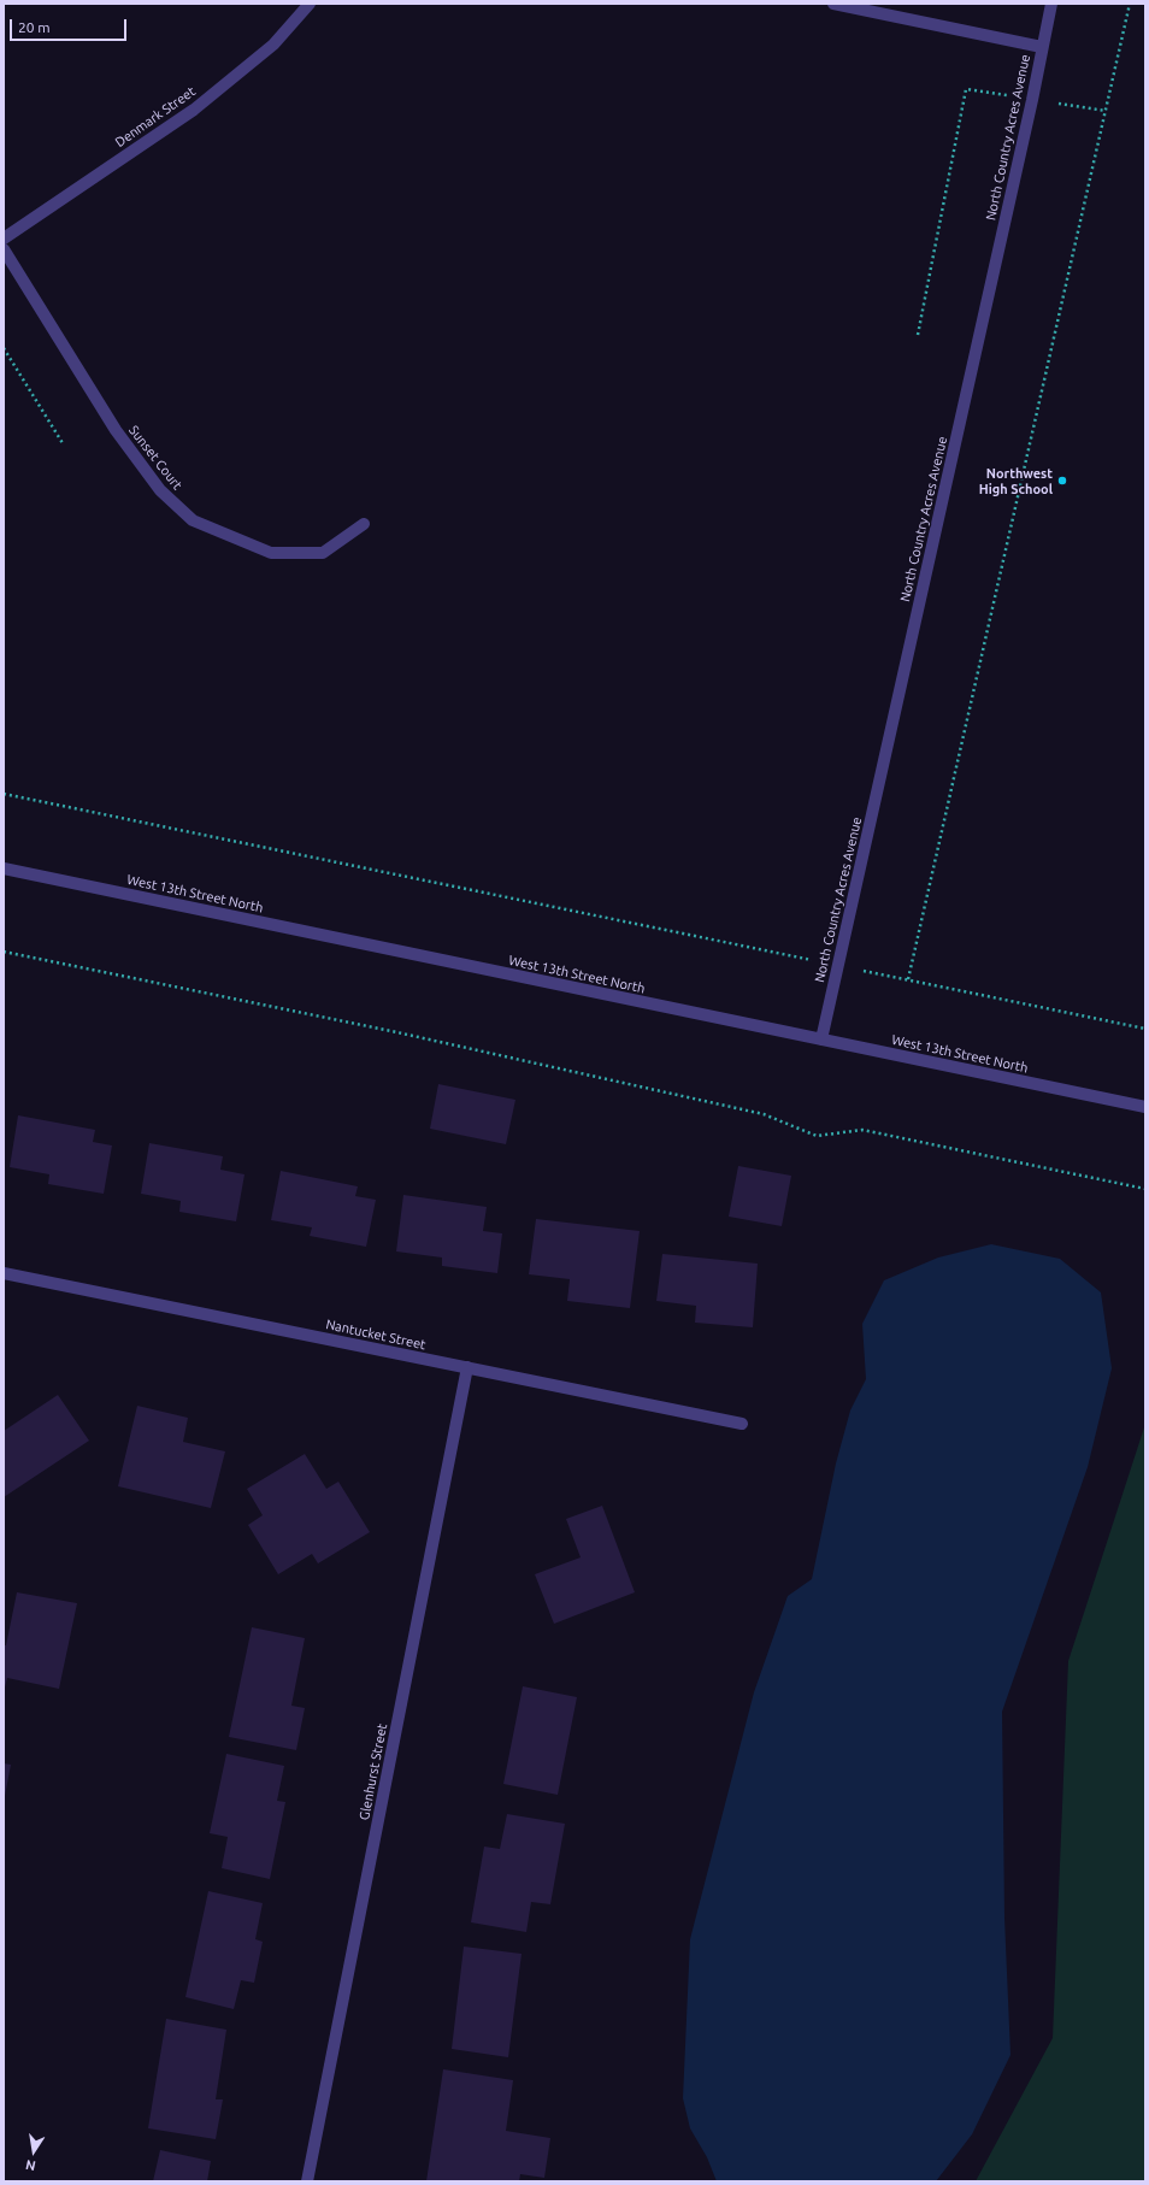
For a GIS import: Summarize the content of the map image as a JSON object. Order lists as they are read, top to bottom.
{
  "streets": {
    "street": [
      "Denmark Street",
      "North Country Acres Avenue",
      "Sunset Court",
      "West 13th Street North",
      "Nantucket Street",
      "Glenhurst Street"
    ]
  },
  "crossings": [
    ["North Country Acres Avenue", "West 13th Street North"],
    ["Nantucket Street", "Glenhurst Street"]
  ],
  "places": ["Northwest High School"],
  "scale_bar": "20 m",
  "north": "bottom"
}
